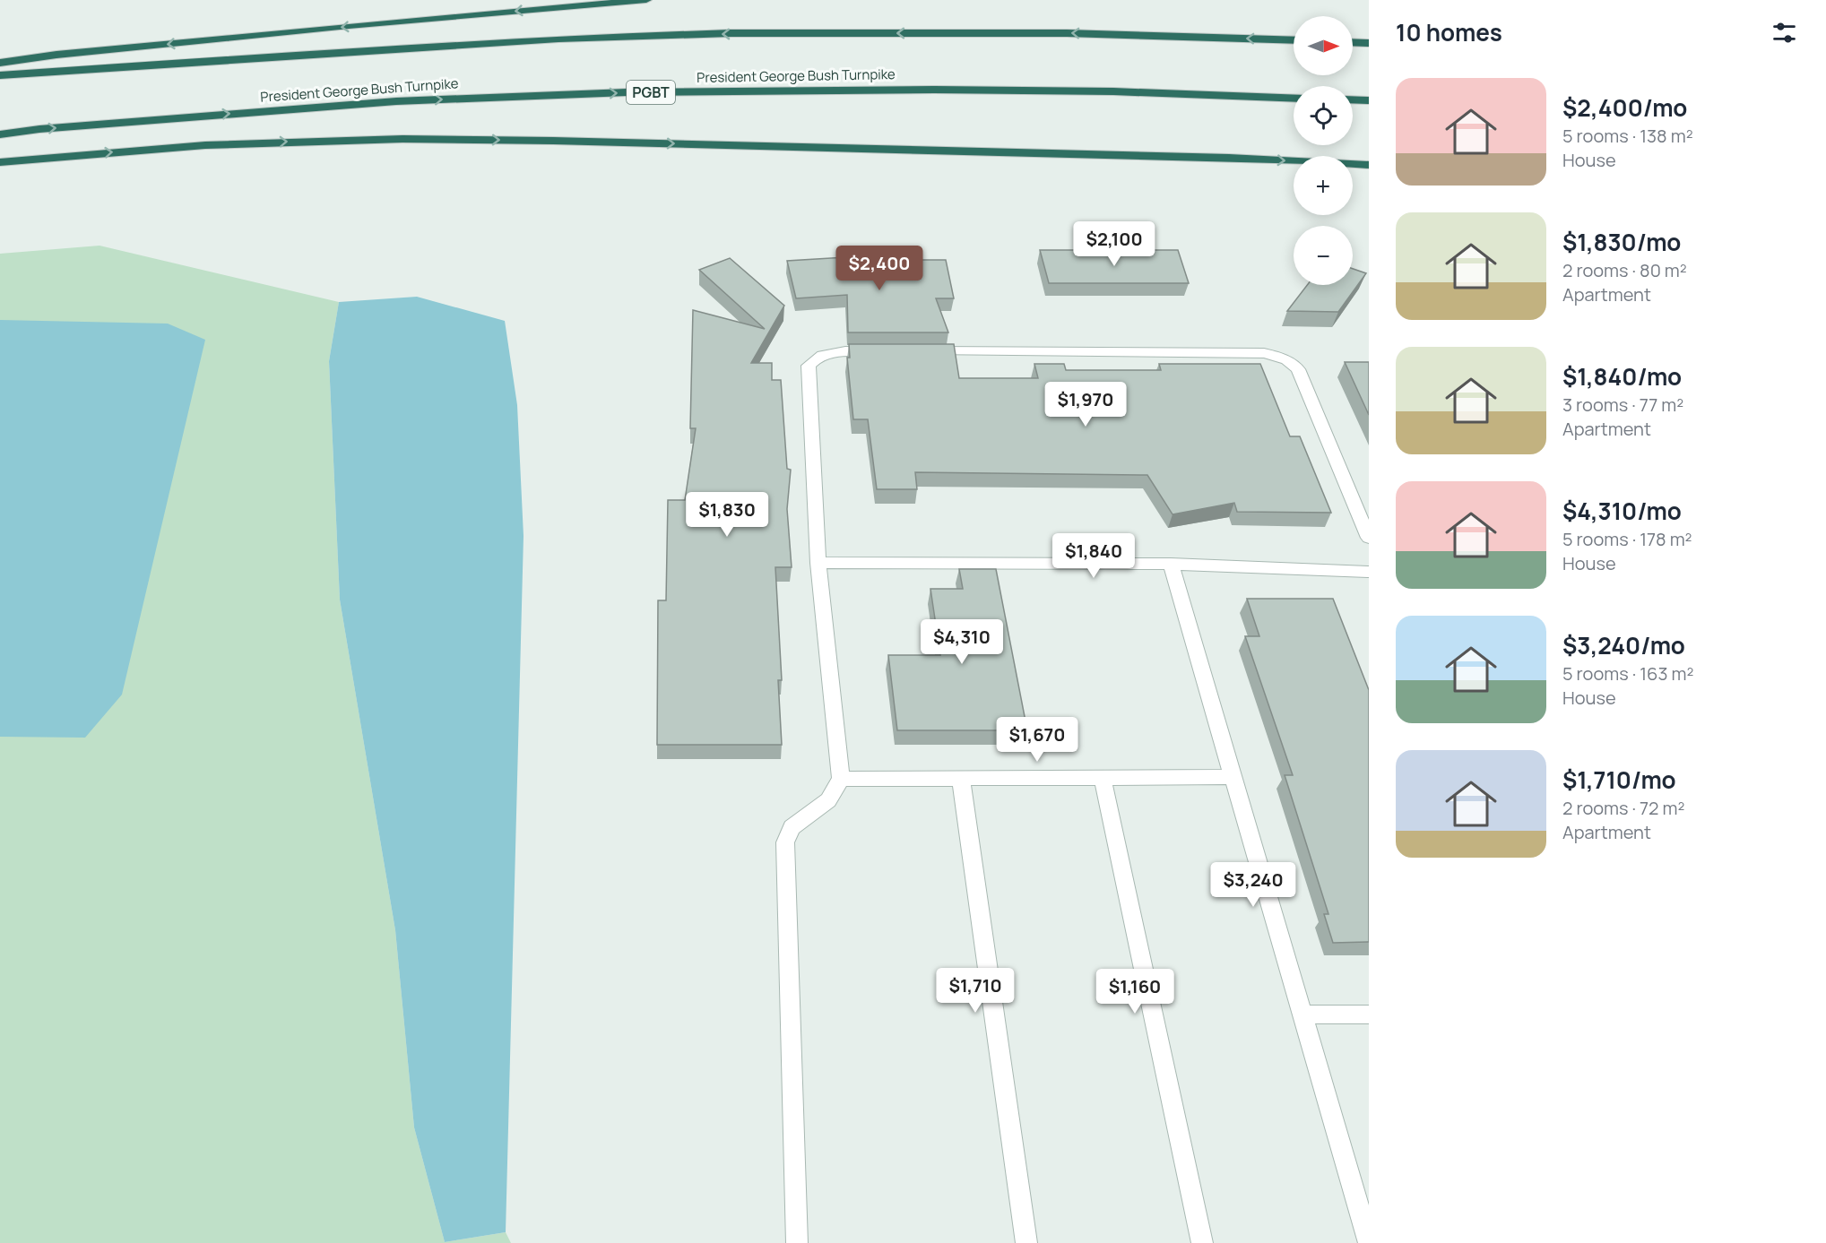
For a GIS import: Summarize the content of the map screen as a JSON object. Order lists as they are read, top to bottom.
{
  "streets": {
    "highway": ["President George Bush Turnpike", "PGBT"]
  },
  "north": "right",
  "page": {
    "heading": "10 homes",
    "map_buttons": ["+", "−"],
    "list": [
      {
        "name": "$2,400/mo",
        "note": "5 rooms · 138 m² · House"
      },
      {
        "name": "$1,830/mo",
        "note": "2 rooms · 80 m² · Apartment"
      },
      {
        "name": "$1,840/mo",
        "note": "3 rooms · 77 m² · Apartment"
      },
      {
        "name": "$4,310/mo",
        "note": "5 rooms · 178 m² · House"
      },
      {
        "name": "$3,240/mo",
        "note": "5 rooms · 163 m² · House"
      },
      {
        "name": "$1,710/mo",
        "note": "2 rooms · 72 m² · Apartment"
      }
    ],
    "price": [
      "$2,100",
      "$2,400",
      "$1,970",
      "$1,830",
      "$1,840",
      "$4,310",
      "$1,670",
      "$3,240",
      "$1,710",
      "$1,160"
    ]
  }
}
